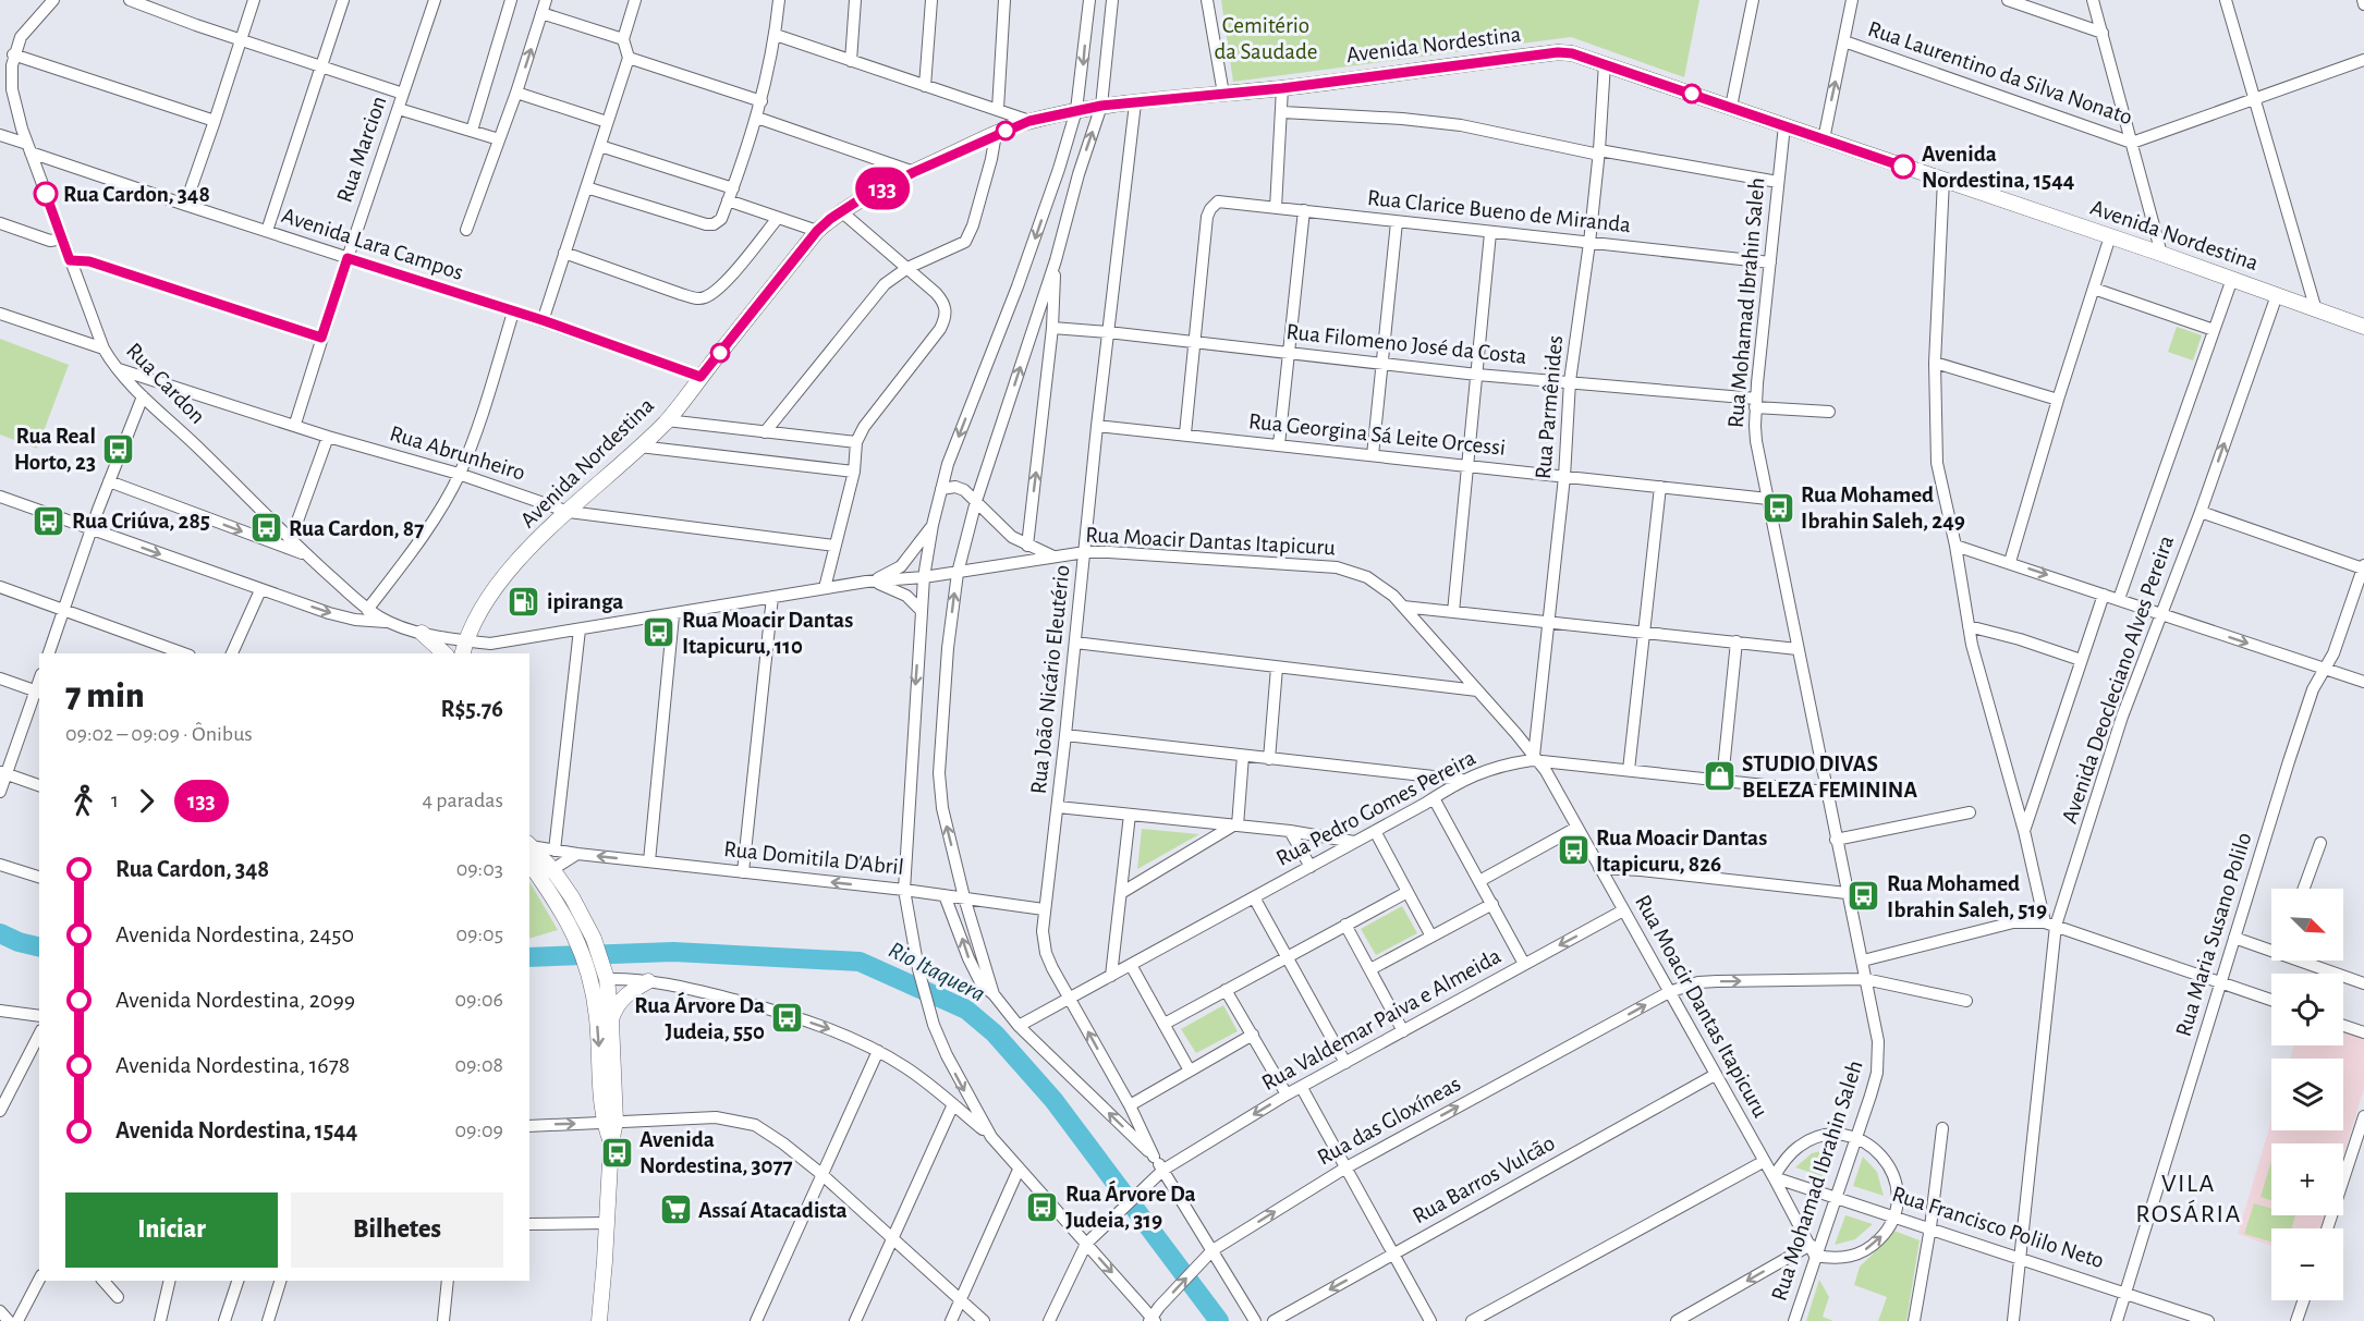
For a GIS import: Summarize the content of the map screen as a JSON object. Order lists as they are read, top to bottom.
{
  "streets": {
    "main road": ["Avenida Nordestina"],
    "street": [
      "Rua Laurentino da Silva Nonato",
      "Rua Marcion",
      "Rua Clarice Bueno de Miranda",
      "Avenida Lara Campos",
      "Rua Mohamad Ibrahin Saleh",
      "Rua Filomeno José da Costa",
      "Rua Cardon",
      "Rua Parmênides",
      "Rua Georgina Sá Leite Orcessi",
      "Rua Abrunheiro",
      "Rua Moacir Dantas Itapicuru",
      "Rua João Nicário Eleutério",
      "Avenida Deocleciano Alves Pereira",
      "Rua Pedro Gomes Pereira",
      "Rua Domitila D'Abril",
      "Rua Maria Susano Polilo",
      "Rua Valdemar Paiva e Almeida",
      "Rua das Gloxíneas",
      "Rua Barros Vulcão",
      "Rua Francisco Polilo Neto"
    ]
  },
  "crossings": [
    ["Avenida Nordestina", "Avenida Lara Campos"],
    ["Avenida Nordestina", "Rua Mohamad Ibrahin Saleh"],
    ["Avenida Nordestina", "Rua Cardon"],
    ["Avenida Nordestina", "Rua Parmênides"],
    ["Avenida Nordestina", "Rua Abrunheiro"],
    ["Avenida Nordestina", "Rua Moacir Dantas Itapicuru"],
    ["Avenida Nordestina", "Rua João Nicário Eleutério"],
    ["Avenida Nordestina", "Avenida Deocleciano Alves Pereira"],
    ["Rua Marcion", "Avenida Lara Campos"],
    ["Rua Marcion", "Rua Abrunheiro"],
    ["Rua Clarice Bueno de Miranda", "Rua Mohamad Ibrahin Saleh"],
    ["Rua Clarice Bueno de Miranda", "Rua Filomeno José da Costa"],
    ["Rua Clarice Bueno de Miranda", "Rua Parmênides"],
    ["Avenida Lara Campos", "Rua Cardon"],
    ["Rua Mohamad Ibrahin Saleh", "Rua Filomeno José da Costa"],
    ["Rua Mohamad Ibrahin Saleh", "Rua Georgina Sá Leite Orcessi"],
    ["Rua Mohamad Ibrahin Saleh", "Rua Moacir Dantas Itapicuru"],
    ["Rua Mohamad Ibrahin Saleh", "Rua Pedro Gomes Pereira"],
    ["Rua Mohamad Ibrahin Saleh", "Rua das Gloxíneas"],
    ["Rua Mohamad Ibrahin Saleh", "Rua Francisco Polilo Neto"],
    ["Rua Filomeno José da Costa", "Rua Parmênides"],
    ["Rua Filomeno José da Costa", "Rua João Nicário Eleutério"],
    ["Rua Cardon", "Rua Abrunheiro"],
    ["Rua Cardon", "Rua Moacir Dantas Itapicuru"],
    ["Rua Parmênides", "Rua Georgina Sá Leite Orcessi"],
    ["Rua Parmênides", "Rua Moacir Dantas Itapicuru"],
    ["Rua Parmênides", "Rua Pedro Gomes Pereira"],
    ["Rua Georgina Sá Leite Orcessi", "Rua João Nicário Eleutério"],
    ["Rua Moacir Dantas Itapicuru", "Rua João Nicário Eleutério"],
    ["Rua Moacir Dantas Itapicuru", "Rua Pedro Gomes Pereira"],
    ["Rua Moacir Dantas Itapicuru", "Rua Valdemar Paiva e Almeida"],
    ["Rua Moacir Dantas Itapicuru", "Rua das Gloxíneas"],
    ["Rua Moacir Dantas Itapicuru", "Rua Barros Vulcão"],
    ["Rua Moacir Dantas Itapicuru", "Rua Francisco Polilo Neto"],
    ["Rua João Nicário Eleutério", "Rua Pedro Gomes Pereira"],
    ["Rua João Nicário Eleutério", "Rua Domitila D'Abril"],
    ["Avenida Deocleciano Alves Pereira", "Rua Francisco Polilo Neto"],
    ["Rua Maria Susano Polilo", "Rua Francisco Polilo Neto"]
  ],
  "one_way": ["Rua Domitila D'Abril", "Rua das Gloxíneas"],
  "districts": ["VILA ROSÁRIA"],
  "water": ["Rio Itaquera"],
  "parks": ["Cemitério da Saudade"],
  "places": {
    "other": ["Avenida Nordestina, 1544", "Rua Cardon, 348"],
    "bus stop": [
      "Rua Real Horto, 23",
      "Rua Mohamed Ibrahin Saleh, 249",
      "Rua Criúva, 285",
      "Rua Cardon, 87",
      "Rua Moacir Dantas Itapicuru, 110",
      "Rua Moacir Dantas Itapicuru, 826",
      "Rua Mohamed Ibrahin Saleh, 519",
      "Rua Árvore Da Judeia, 550",
      "Avenida Nordestina, 3077",
      "Rua Árvore Da Judeia, 319"
    ],
    "fuel station": ["ipiranga"],
    "shop": ["STUDIO DIVAS BELEZA FEMININA"],
    "supermarket": ["Assaí Atacadista"]
  },
  "lines": ["bus line 133"],
  "north": "bottom right",
  "page": {
    "on_map": "133",
    "heading": ["7 min", "09:02 – 09:09 · Ônibus", "R$5.76"],
    "legs": ["1", "133", "4 paradas"],
    "list": [
      {
        "name": "Rua Cardon, 348",
        "value": "09:03"
      },
      {
        "name": "Avenida Nordestina, 2450",
        "value": "09:05"
      },
      {
        "name": "Avenida Nordestina, 2099",
        "value": "09:06"
      },
      {
        "name": "Avenida Nordestina, 1678",
        "value": "09:08"
      },
      {
        "name": "Avenida Nordestina, 1544",
        "value": "09:09"
      }
    ],
    "map_buttons": ["+", "−"],
    "buttons": ["Iniciar", "Bilhetes"]
  }
}
